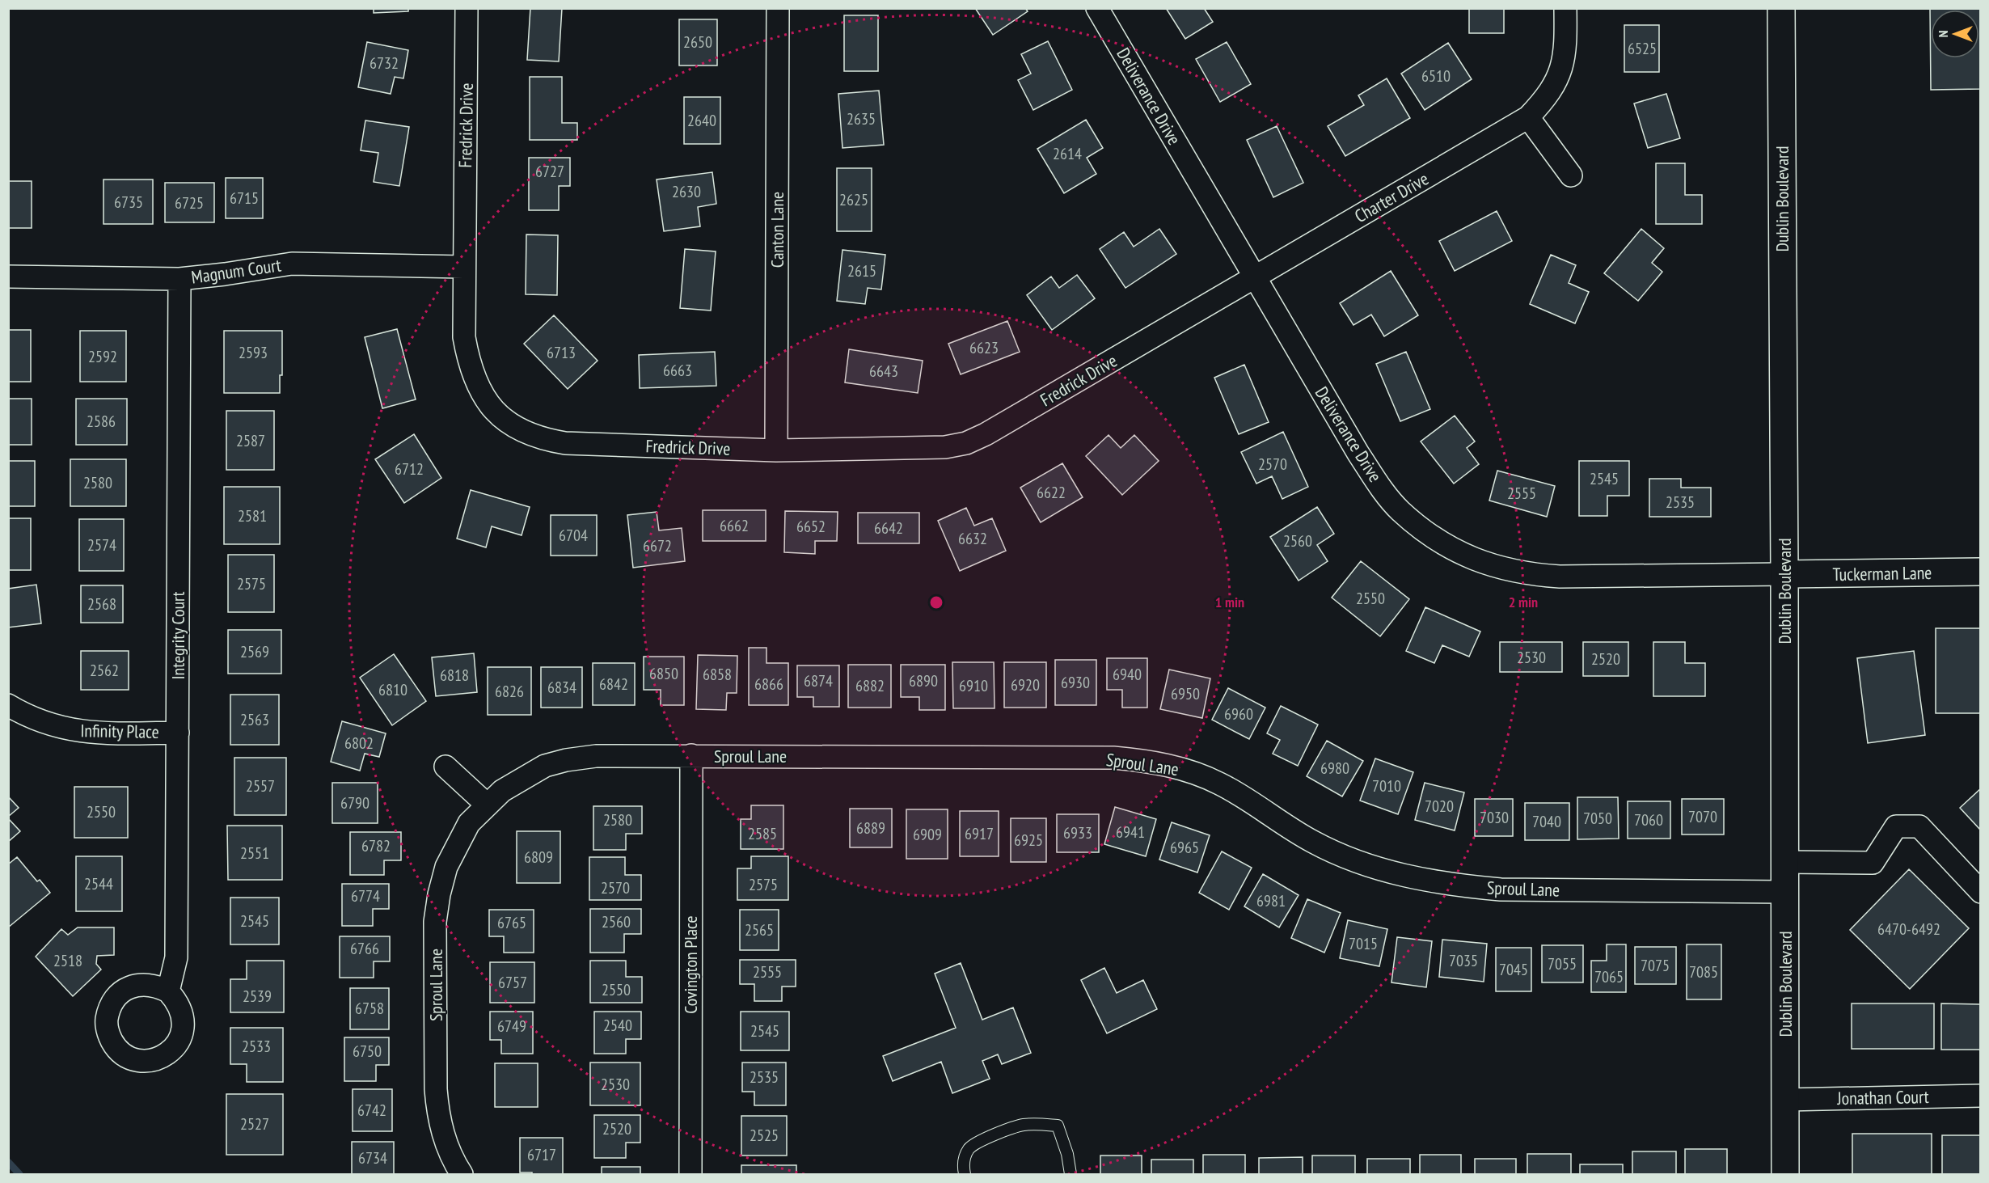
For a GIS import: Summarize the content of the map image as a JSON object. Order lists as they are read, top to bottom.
{
  "streets": {
    "main road": ["Dublin Boulevard", "Tuckerman Lane"],
    "street": [
      "Deliverance Drive",
      "Fredrick Drive",
      "Charter Drive",
      "Canton Lane",
      "Magnum Court",
      "Integrity Court",
      "Infinity Place",
      "Sproul Lane",
      "Covington Place",
      "Jonathan Court"
    ]
  },
  "crossings": [
    ["Deliverance Drive", "Fredrick Drive"],
    ["Deliverance Drive", "Charter Drive"],
    ["Deliverance Drive", "Dublin Boulevard"],
    ["Deliverance Drive", "Tuckerman Lane"],
    ["Fredrick Drive", "Charter Drive"],
    ["Fredrick Drive", "Canton Lane"],
    ["Fredrick Drive", "Magnum Court"],
    ["Dublin Boulevard", "Tuckerman Lane"],
    ["Dublin Boulevard", "Sproul Lane"],
    ["Dublin Boulevard", "Jonathan Court"],
    ["Magnum Court", "Integrity Court"],
    ["Integrity Court", "Infinity Place"],
    ["Sproul Lane", "Covington Place"]
  ],
  "house_numbers": [
    "2650",
    "6525",
    "6732",
    "6510",
    "2635",
    "2640",
    "2614",
    "6727",
    "2630",
    "6715",
    "2625",
    "6735",
    "6725",
    "2615",
    "6623",
    "2593",
    "6713",
    "2592",
    "6663",
    "6643",
    "2586",
    "2587",
    "2570",
    "6712",
    "2545",
    "2580",
    "6622",
    "2555",
    "2535",
    "2581",
    "6662",
    "6652",
    "6642",
    "6704",
    "6632",
    "2560",
    "2574",
    "6672",
    "2575",
    "2550",
    "2568",
    "2569",
    "2530",
    "2520",
    "2562",
    "6850",
    "6858",
    "6940",
    "6818",
    "6874",
    "6890",
    "6930",
    "6842",
    "6866",
    "6920",
    "6882",
    "6910",
    "6834",
    "6810",
    "6826",
    "6950",
    "6960",
    "2563",
    "6802",
    "6980",
    "2557",
    "7010",
    "6790",
    "7020",
    "2550",
    "7070",
    "7030",
    "7050",
    "2580",
    "7060",
    "7040",
    "6889",
    "6941",
    "6933",
    "2585",
    "6917",
    "6909",
    "6925",
    "6782",
    "6965",
    "2551",
    "6809",
    "2544",
    "2575",
    "2570",
    "6774",
    "6981",
    "2545",
    "2560",
    "6765",
    "6470-6492",
    "2565",
    "7015",
    "6766",
    "2518",
    "7035",
    "7055",
    "7075",
    "7045",
    "2555",
    "7085",
    "7065",
    "6757",
    "2550",
    "2539",
    "6758",
    "2540",
    "6749",
    "2545",
    "2533",
    "6750",
    "2535",
    "2530",
    "6742",
    "2527",
    "2520",
    "2525",
    "6717",
    "6734"
  ],
  "north": "left",
  "rings": ["1 min", "2 min"]
}
